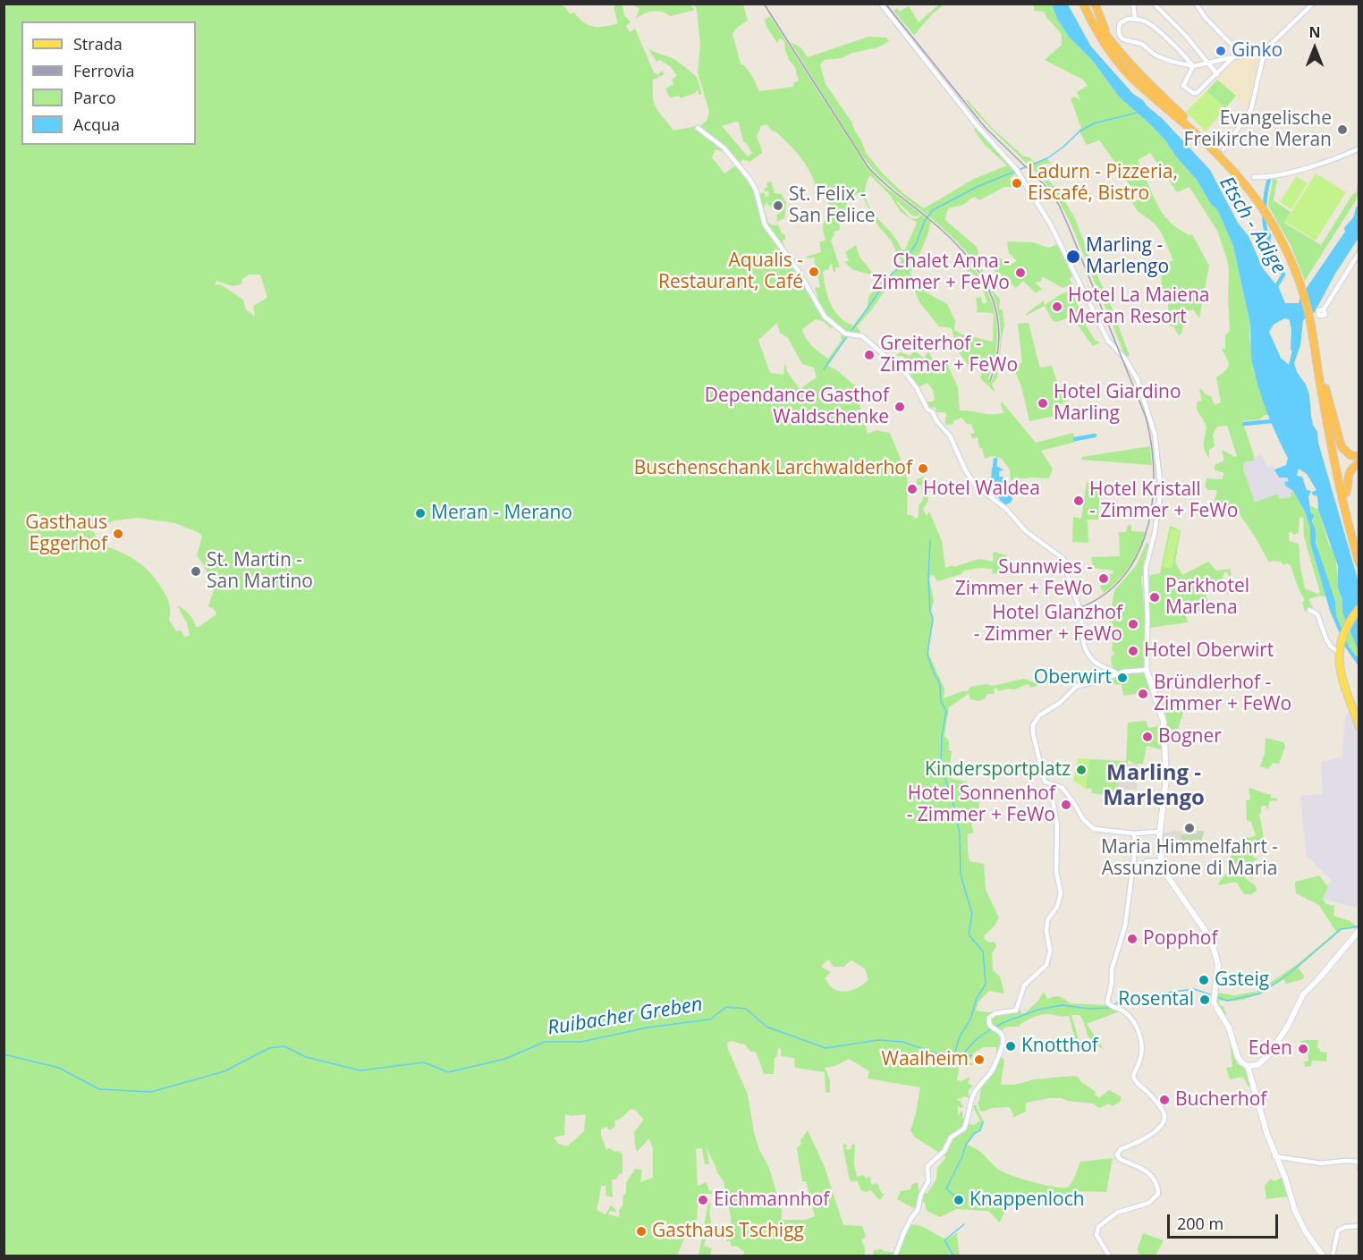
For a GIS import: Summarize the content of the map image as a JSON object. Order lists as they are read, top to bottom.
{
  "districts": ["Marling - Marlengo"],
  "water": ["Etsch - Adige", "Ruibacher Greben"],
  "places": [
    "Ginko",
    "Evangelische Freikirche Meran",
    "Ladurn - Pizzeria, Eiscafé, Bistro",
    "St. Felix - San Felice",
    "Marling - Marlengo",
    "Aqualis - Restaurant, Café",
    "Chalet Anna - Zimmer + FeWo",
    "Hotel La Maiena Meran Resort",
    "Greiterhof - Zimmer + FeWo",
    "Hotel Giardino Marling",
    "Dependance Gasthof Waldschenke",
    "Buschenschank Larchwalderhof",
    "Hotel Waldea",
    "Hotel Kristall - Zimmer + FeWo",
    "Meran - Merano",
    "Gasthaus Eggerhof",
    "St. Martin - San Martino",
    "Sunnwies - Zimmer + FeWo",
    "Parkhotel Marlena",
    "Hotel Glanzhof - Zimmer + FeWo",
    "Hotel Oberwirt",
    "Oberwirt",
    "Bründlerhof - Zimmer + FeWo",
    "Bogner",
    "Kindersportplatz",
    "Hotel Sonnenhof - Zimmer + FeWo",
    "Maria Himmelfahrt - Assunzione di Maria",
    "Popphof",
    "Gsteig",
    "Rosental",
    "Knotthof",
    "Eden",
    "Waalheim",
    "Bucherhof",
    "Eichmannhof",
    "Knappenloch",
    "Gasthaus Tschigg"
  ],
  "legend": [
    "Strada",
    "Ferrovia",
    "Parco",
    "Acqua"
  ],
  "scale_bar": "200 m",
  "north": "top"
}
